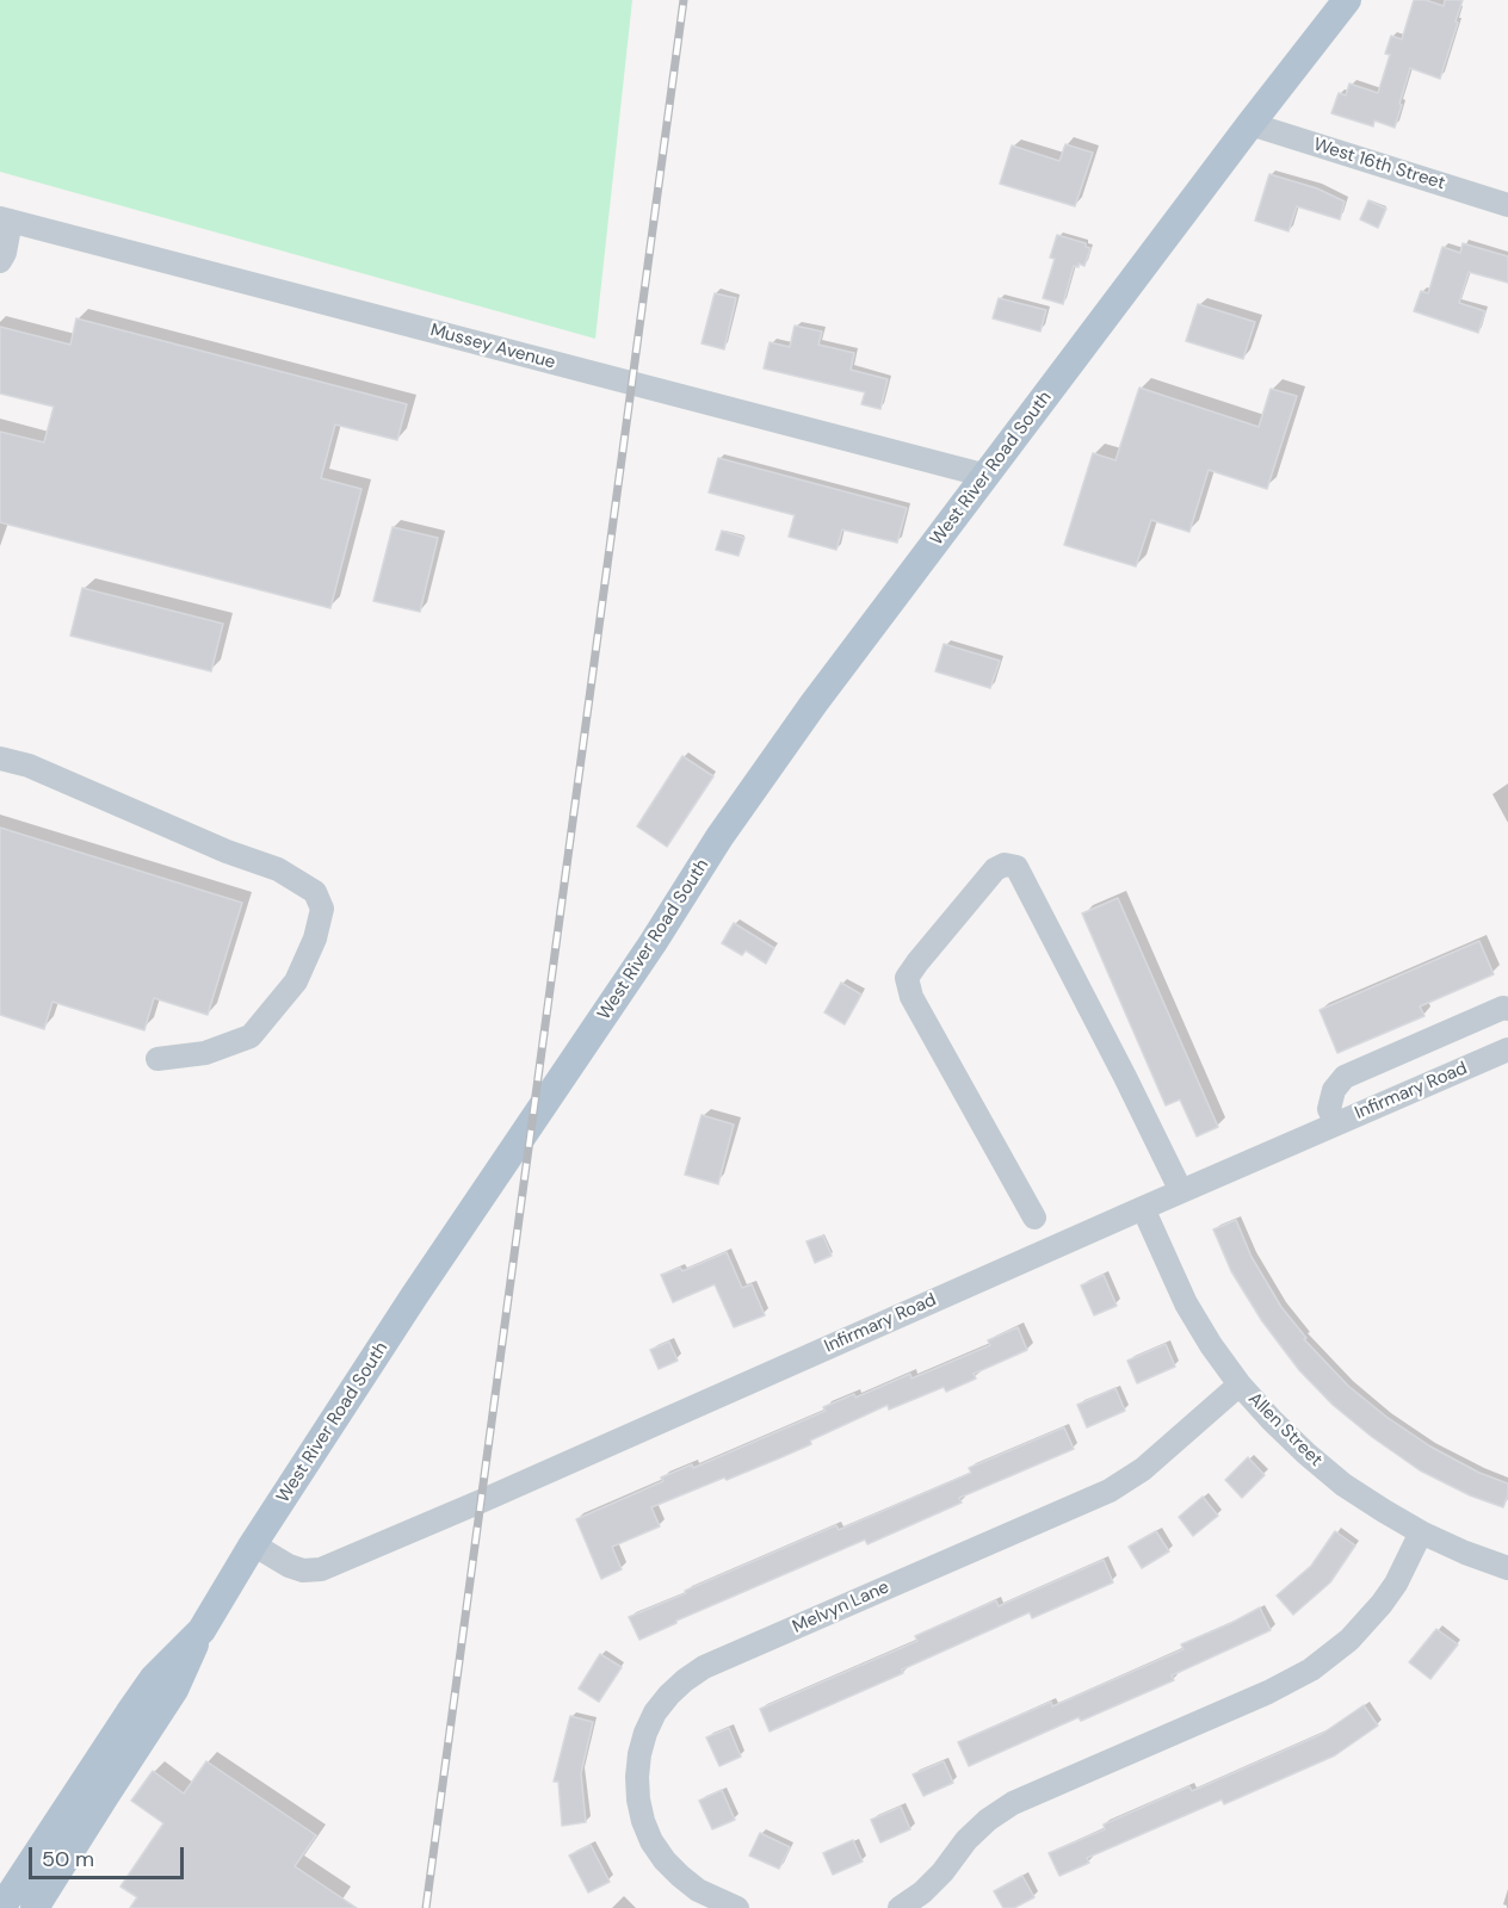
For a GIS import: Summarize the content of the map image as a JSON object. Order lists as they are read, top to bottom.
{
  "streets": {
    "main road": ["West River Road South"],
    "street": [
      "West 16th Street",
      "Mussey Avenue",
      "Infirmary Road",
      "Allen Street",
      "Melvyn Lane"
    ]
  },
  "crossings": [
    ["West 16th Street", "West River Road South"],
    ["Mussey Avenue", "West River Road South"],
    ["West River Road South", "Infirmary Road"],
    ["Infirmary Road", "Allen Street"],
    ["Allen Street", "Melvyn Lane"]
  ],
  "scale_bar": "50 m"
}
